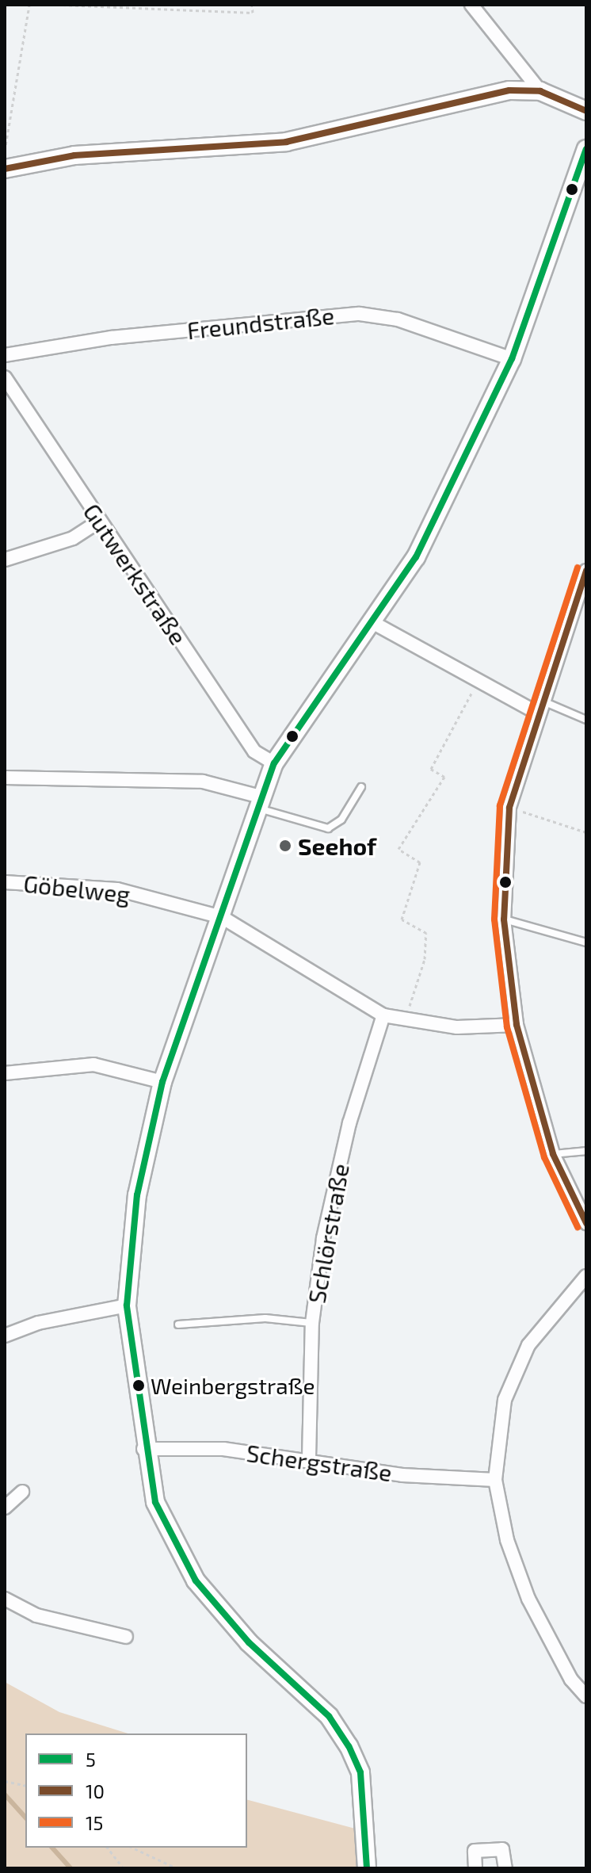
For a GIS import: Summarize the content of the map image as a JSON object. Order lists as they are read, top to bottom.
{
  "streets": {
    "street": [
      "Freundstraße",
      "Gutwerkstraße",
      "Göbelweg",
      "Schlörstraße",
      "Schergstraße"
    ]
  },
  "crossings": [
    ["Göbelweg", "Schlörstraße"],
    ["Schlörstraße", "Schergstraße"]
  ],
  "places": ["Seehof", "Weinbergstraße"],
  "lines": ["transit line 10", "transit line 5", "transit line 15"],
  "legend": ["5", "10", "15"]
}
